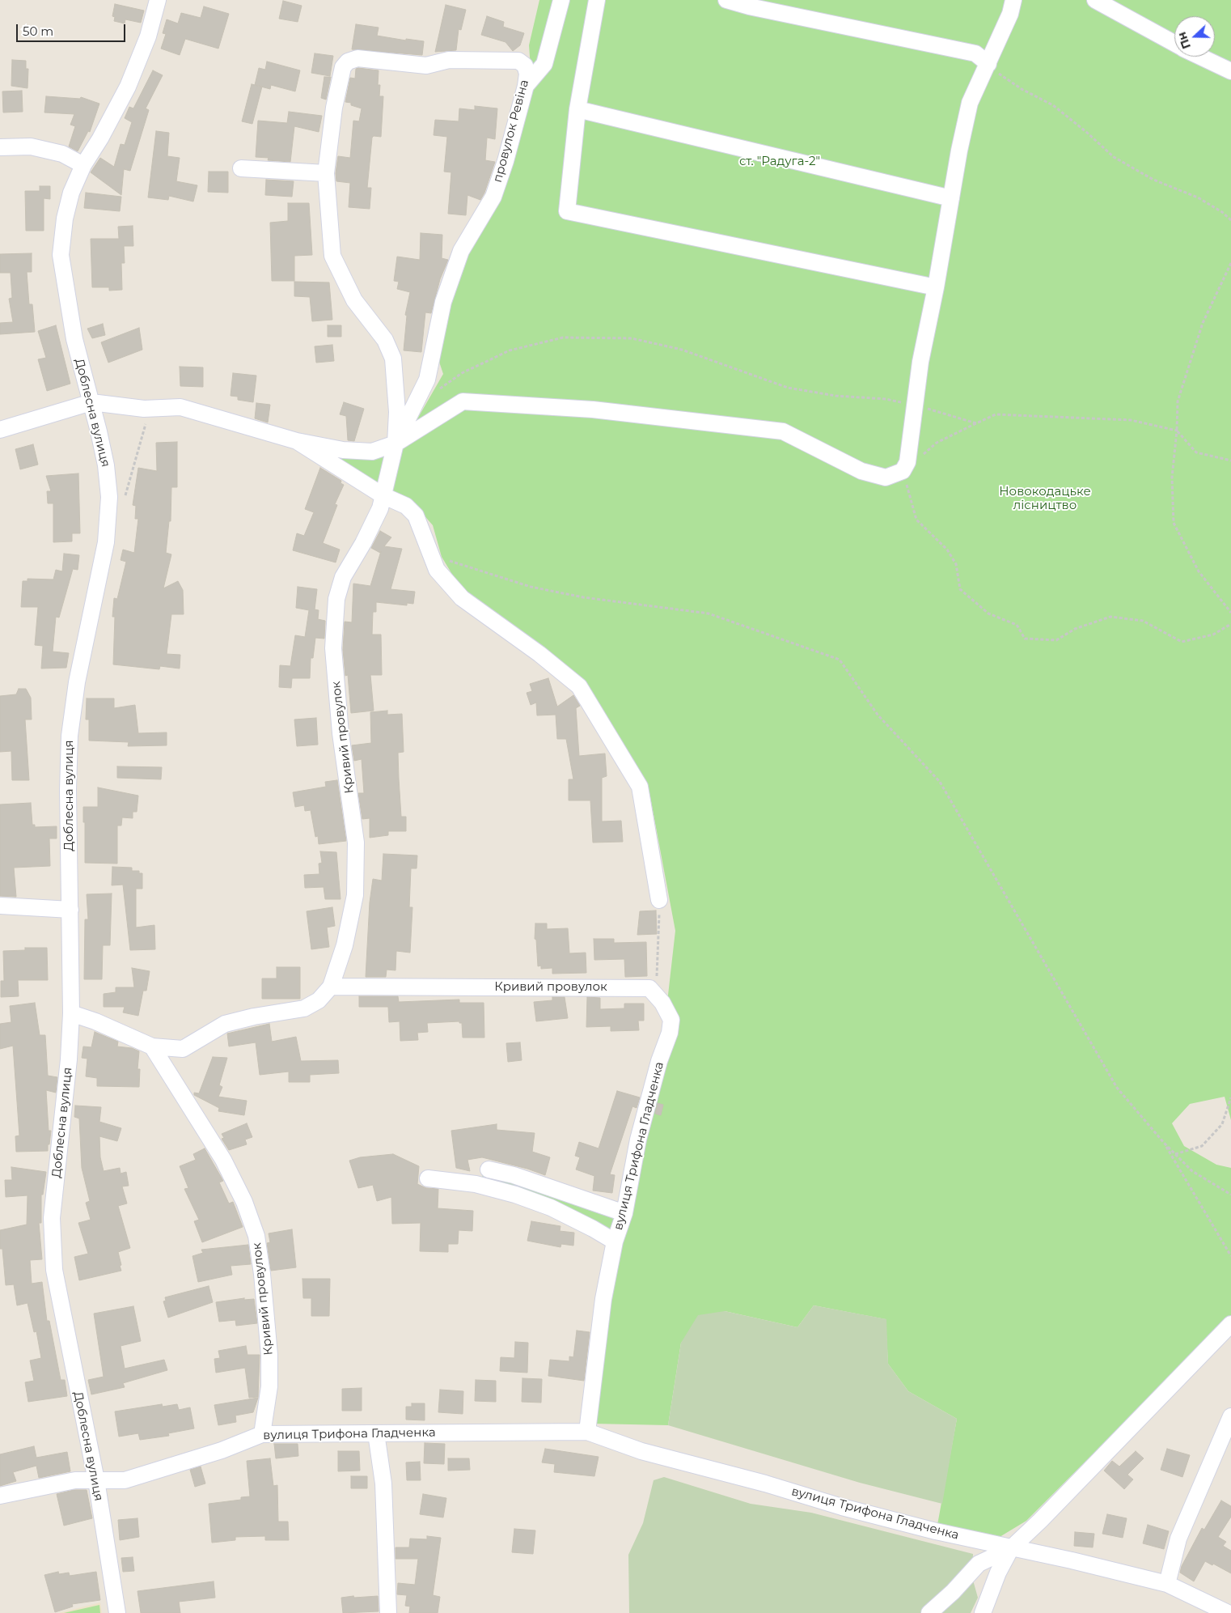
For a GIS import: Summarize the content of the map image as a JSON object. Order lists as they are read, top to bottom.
{
  "streets": {
    "street": [
      "провулок Ревіна",
      "Доблесна вулиця",
      "Кривий провулок",
      "вулиця Трифона Гладченка"
    ]
  },
  "crossings": [
    ["провулок Ревіна", "Кривий провулок"],
    ["Доблесна вулиця", "Кривий провулок"],
    ["Доблесна вулиця", "вулиця Трифона Гладченка"],
    ["Кривий провулок", "вулиця Трифона Гладченка"]
  ],
  "parks": ["ст. \"Радуга-2\"", "Новокодацьке лісництво"],
  "scale_bar": "50 m",
  "north": "left"
}
